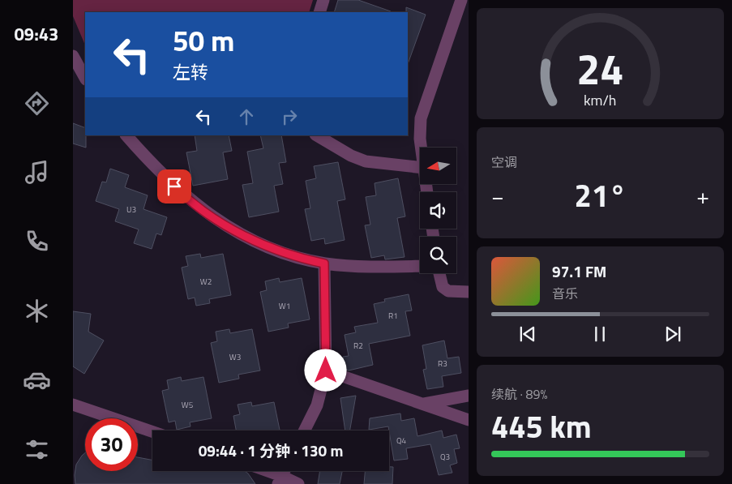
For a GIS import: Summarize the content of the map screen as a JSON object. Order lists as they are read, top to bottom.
{
  "house_numbers": [
    "U3",
    "W2",
    "W1",
    "R1",
    "R2",
    "W3",
    "R3",
    "W5",
    "Q4",
    "Q3"
  ],
  "north": "left",
  "page": {
    "tabs": "09:43",
    "turn": ["50 m", "左转"],
    "tile": [
      "空调",
      ["续航 · 89%", "445 km"]
    ],
    "heat": ["−", "21°", "+"],
    "song": ["97.1 FM", "音乐"],
    "limit": "30",
    "trip": "09:44 · 1 分钟 · 130 m",
    "gauge": ["24", "km/h"]
  }
}
